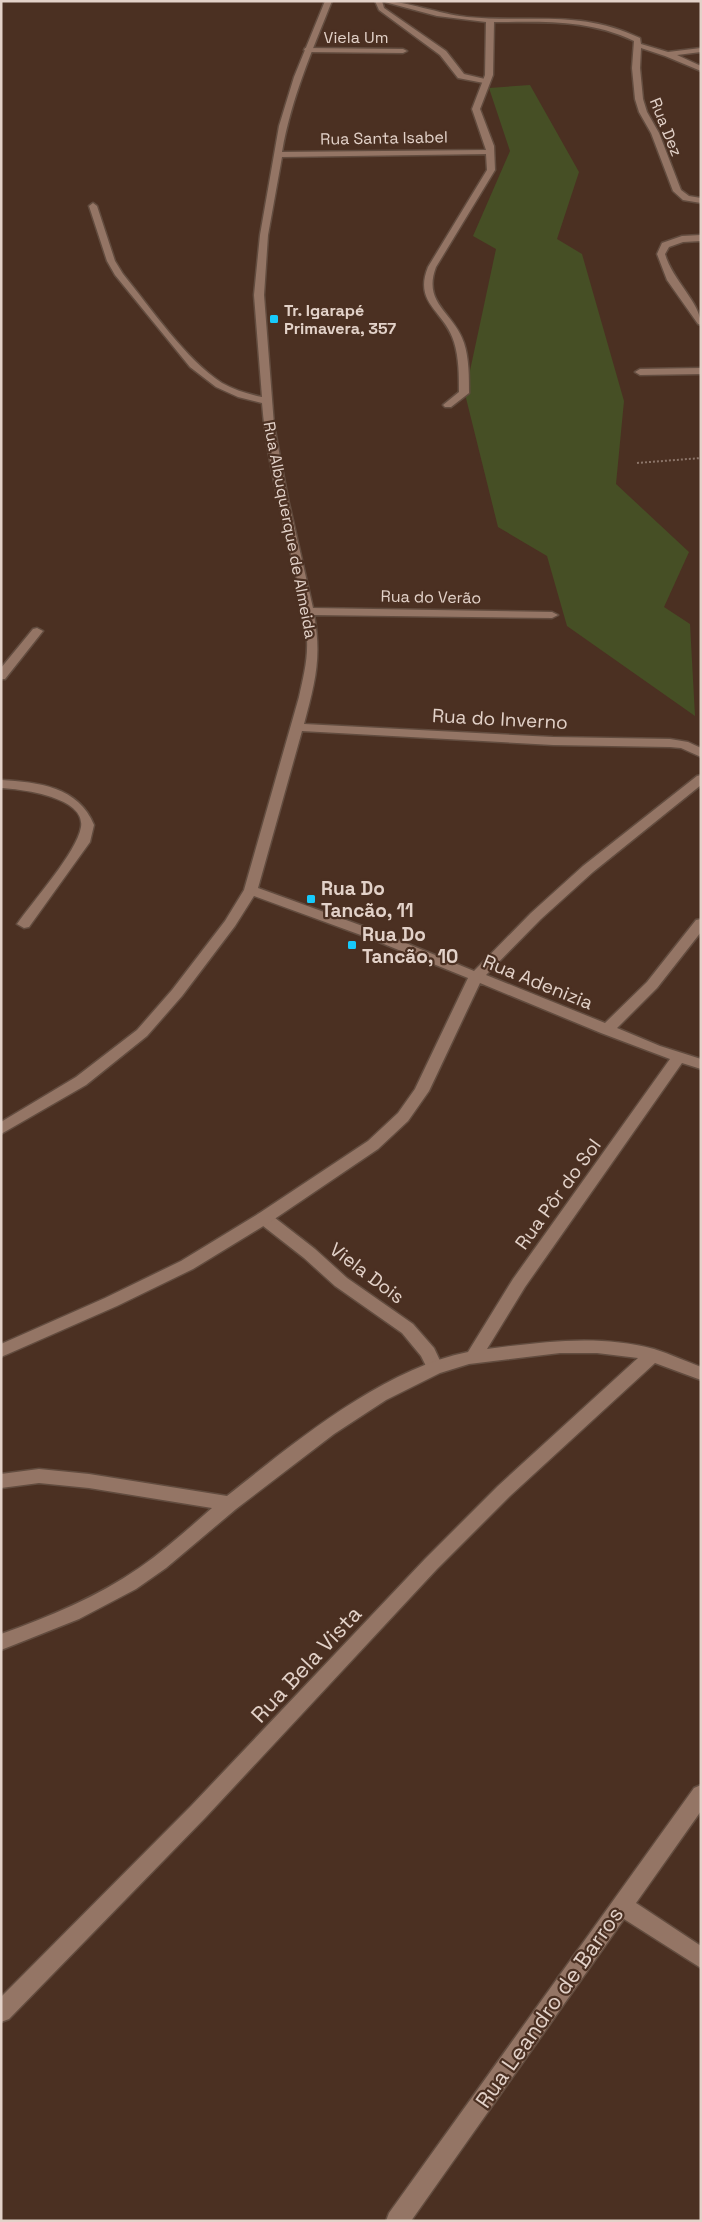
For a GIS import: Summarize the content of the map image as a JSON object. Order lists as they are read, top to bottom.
{
  "streets": {
    "street": [
      "Viela Um",
      "Rua Dez",
      "Rua Santa Isabel",
      "Rua Albuquerque de Almeida",
      "Rua do Verão",
      "Rua do Inverno",
      "Rua Adenizia",
      "Rua Pôr do Sol",
      "Viela Dois",
      "Rua Bela Vista",
      "Rua Leandro de Barros"
    ]
  },
  "crossings": [
    ["Viela Um", "Rua Albuquerque de Almeida"],
    ["Rua Santa Isabel", "Rua Albuquerque de Almeida"],
    ["Rua Albuquerque de Almeida", "Rua do Verão"],
    ["Rua Albuquerque de Almeida", "Rua do Inverno"],
    ["Rua Albuquerque de Almeida", "Rua Adenizia"],
    ["Rua Adenizia", "Rua Pôr do Sol"]
  ],
  "places": {
    "transit": ["Tr. Igarapé Primavera, 357", "Rua Do Tancão, 11", "Rua Do Tancão, 10"]
  }
}
